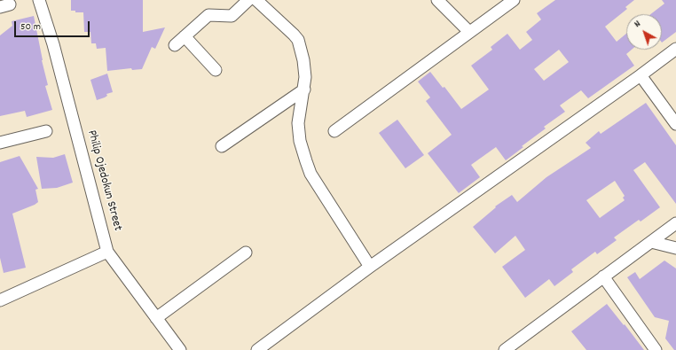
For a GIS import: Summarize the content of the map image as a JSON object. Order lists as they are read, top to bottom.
{
  "streets": {
    "street": ["Philip Ojedokun Street"]
  },
  "scale_bar": "50 m",
  "north": "top left"
}
